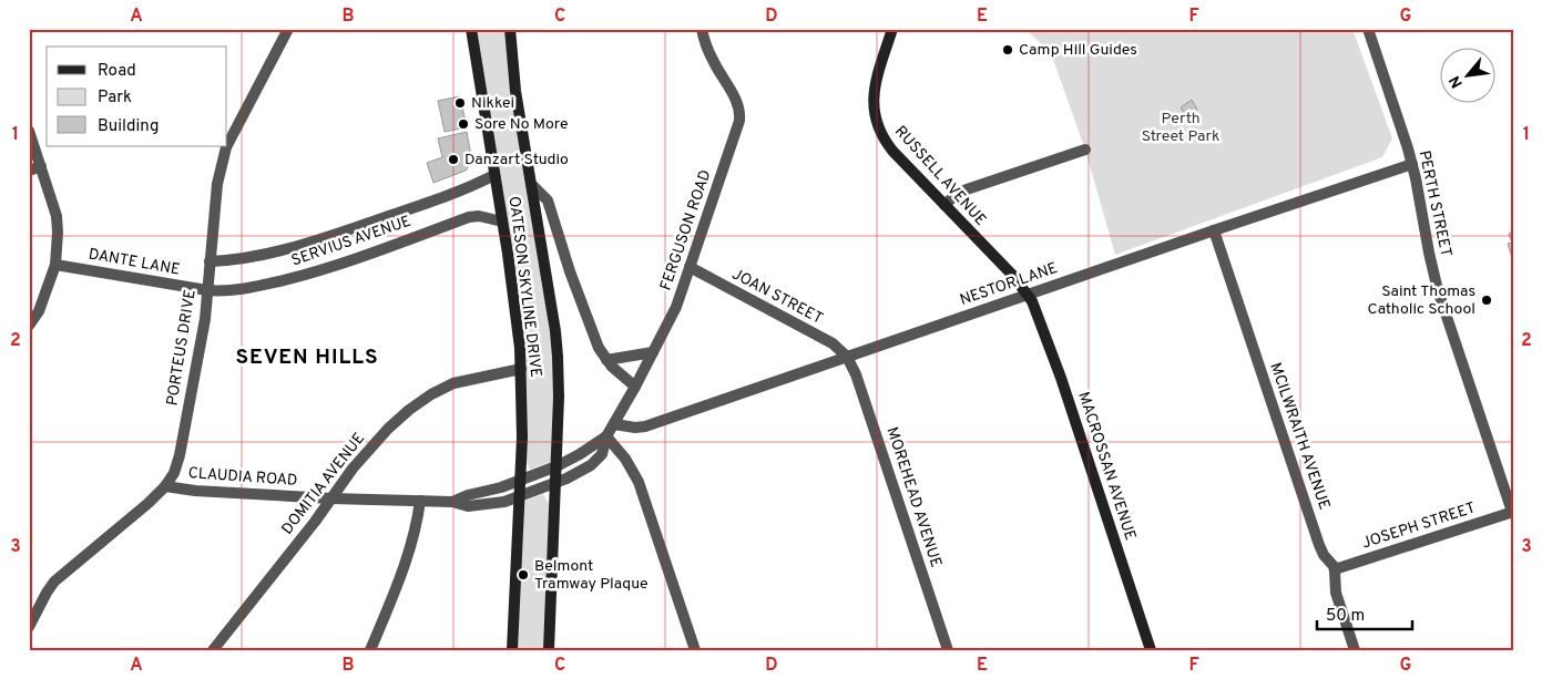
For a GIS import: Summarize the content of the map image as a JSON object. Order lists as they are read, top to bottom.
{
  "streets": {
    "main road": ["RUSSELL AVENUE", "OATESON SKYLINE DRIVE", "MACROSSAN AVENUE"],
    "street": [
      "PERTH STREET",
      "FERGUSON ROAD",
      "SERVIUS AVENUE",
      "DANTE LANE",
      "NESTOR LANE",
      "JOAN STREET",
      "PORTEUS DRIVE",
      "MCILWRAITH AVENUE",
      "CLAUDIA ROAD",
      "DOMITIA AVENUE",
      "MOREHEAD AVENUE",
      "JOSEPH STREET"
    ]
  },
  "crossings": [
    ["RUSSELL AVENUE", "NESTOR LANE"],
    ["RUSSELL AVENUE", "MACROSSAN AVENUE"],
    ["PERTH STREET", "NESTOR LANE"],
    ["PERTH STREET", "JOSEPH STREET"],
    ["FERGUSON ROAD", "NESTOR LANE"],
    ["FERGUSON ROAD", "OATESON SKYLINE DRIVE"],
    ["FERGUSON ROAD", "JOAN STREET"],
    ["FERGUSON ROAD", "CLAUDIA ROAD"],
    ["SERVIUS AVENUE", "DANTE LANE"],
    ["SERVIUS AVENUE", "OATESON SKYLINE DRIVE"],
    ["SERVIUS AVENUE", "PORTEUS DRIVE"],
    ["DANTE LANE", "PORTEUS DRIVE"],
    ["NESTOR LANE", "JOAN STREET"],
    ["NESTOR LANE", "MCILWRAITH AVENUE"],
    ["NESTOR LANE", "MACROSSAN AVENUE"],
    ["NESTOR LANE", "MOREHEAD AVENUE"],
    ["OATESON SKYLINE DRIVE", "CLAUDIA ROAD"],
    ["OATESON SKYLINE DRIVE", "DOMITIA AVENUE"],
    ["JOAN STREET", "MOREHEAD AVENUE"],
    ["PORTEUS DRIVE", "CLAUDIA ROAD"],
    ["MCILWRAITH AVENUE", "JOSEPH STREET"],
    ["CLAUDIA ROAD", "DOMITIA AVENUE"]
  ],
  "districts": ["SEVEN HILLS"],
  "parks": ["Perth Street Park"],
  "places": [
    "Camp Hill Guides",
    "Nikkei",
    "Sore No More",
    "Danzart Studio",
    "Saint Thomas Catholic School",
    "Belmont Tramway Plaque"
  ],
  "legend": ["Road", "Park", "Building"],
  "scale_bar": "50 m",
  "north": "bottom left",
  "grid": {
    "columns": [
      "A",
      "B",
      "C",
      "D",
      "E",
      "F",
      "G"
    ],
    "rows": ["1", "2", "3"]
  }
}
